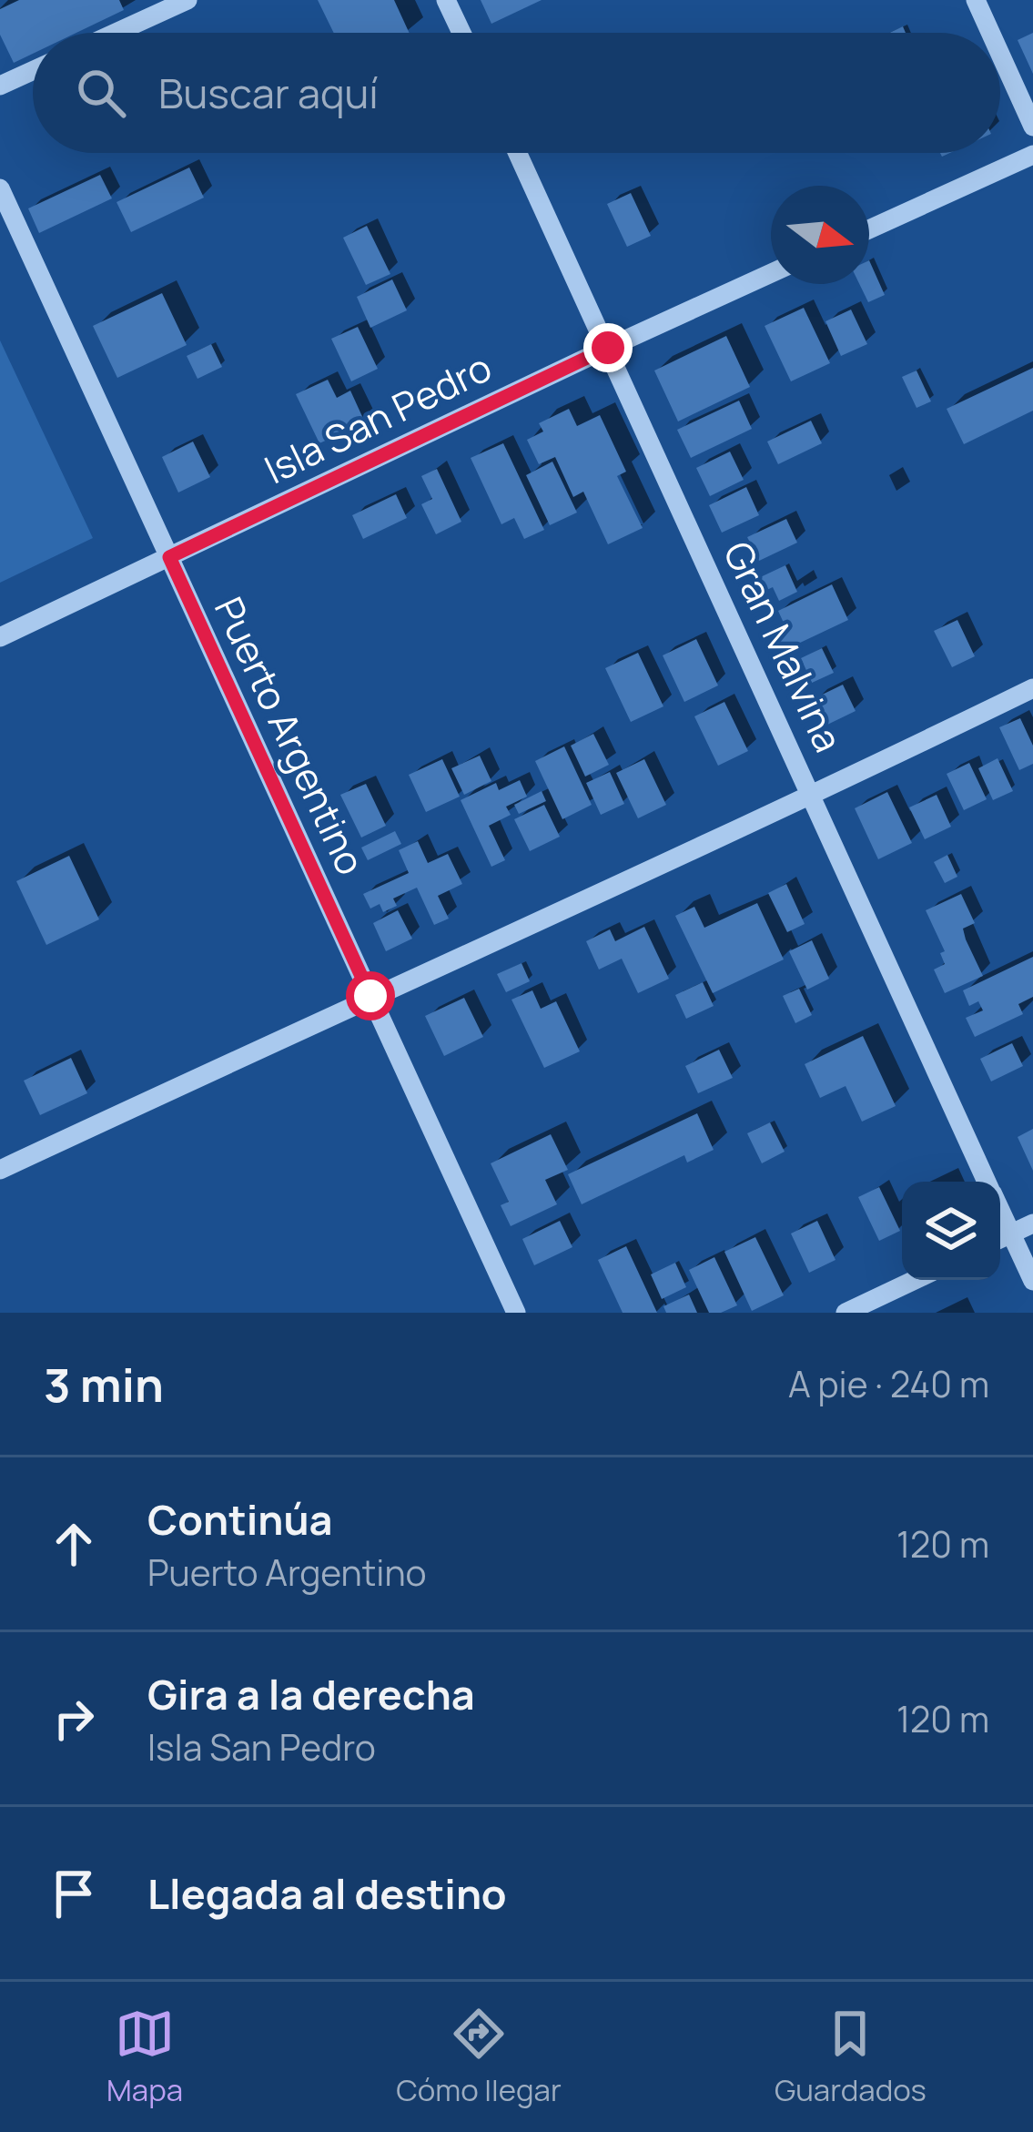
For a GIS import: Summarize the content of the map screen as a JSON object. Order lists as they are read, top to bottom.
{
  "streets": {
    "street": ["Isla San Pedro", "Gran Malvina", "Puerto Argentino"]
  },
  "crossings": [
    ["Isla San Pedro", "Gran Malvina"],
    ["Isla San Pedro", "Puerto Argentino"]
  ],
  "north": "right",
  "page": {
    "search": "Buscar aquí",
    "heading": ["3 min", "A pie · 240 m"],
    "list": [
      ["Continúa", "Puerto Argentino", "120 m"],
      ["Gira a la derecha", "Isla San Pedro", "120 m"],
      "Llegada al destino"
    ],
    "nav": ["Mapa", "Cómo llegar", "Guardados"]
  }
}
